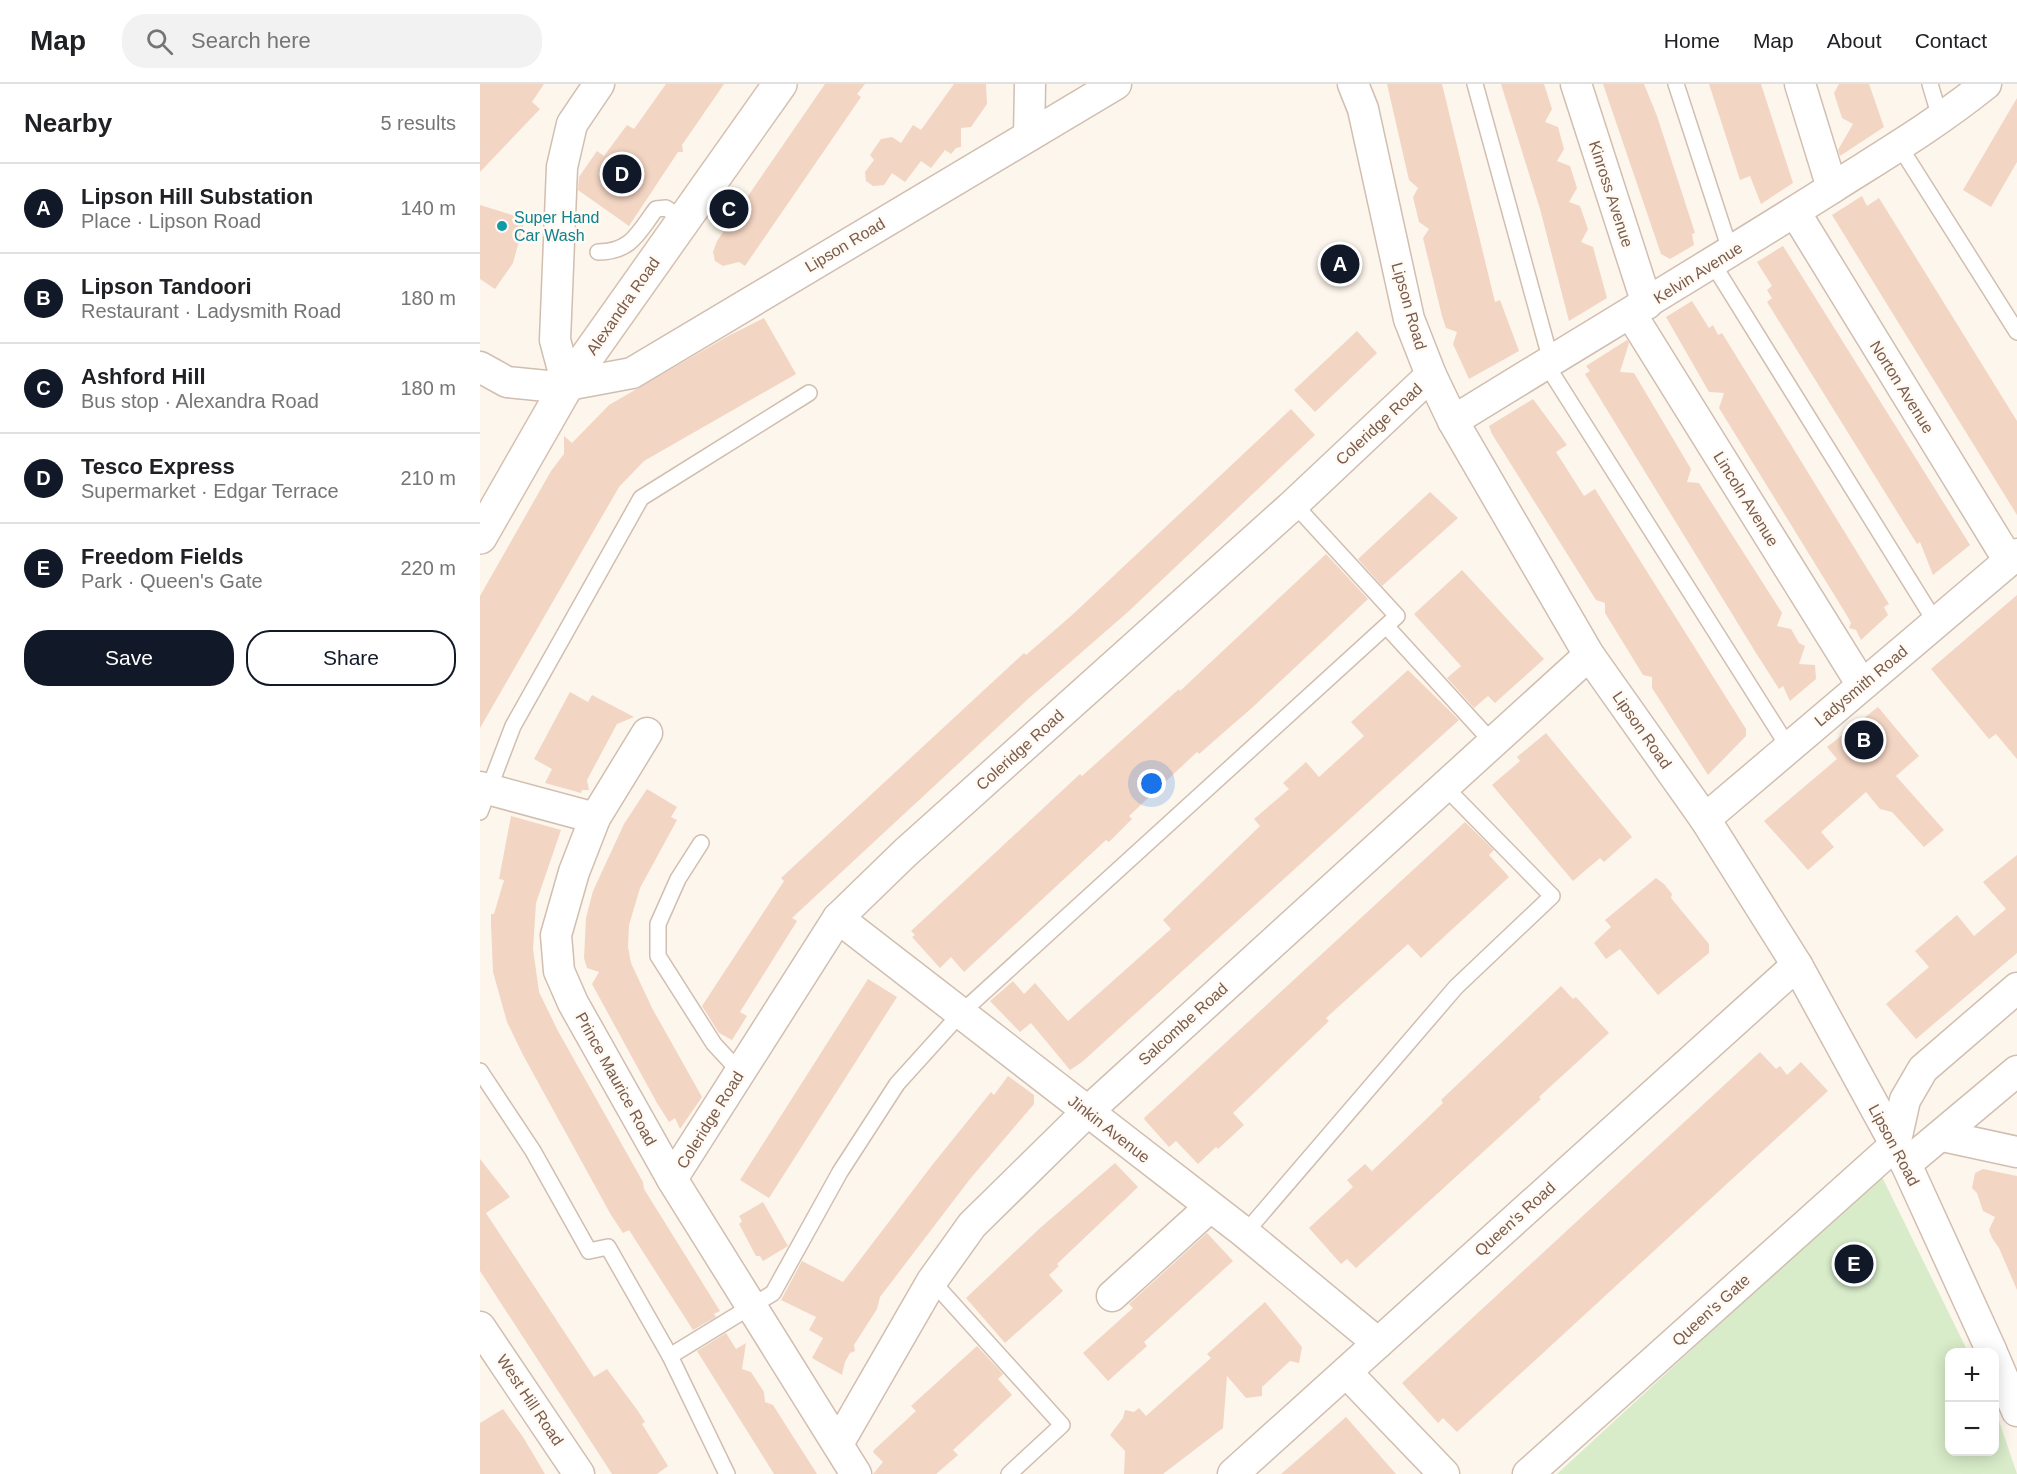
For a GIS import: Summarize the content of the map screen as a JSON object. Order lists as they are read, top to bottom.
{
  "streets": {
    "main road": ["Alexandra Road"],
    "street": [
      "Kinross Avenue",
      "Lipson Road",
      "Kelvin Avenue",
      "Norton Avenue",
      "Coleridge Road",
      "Lincoln Avenue",
      "Ladysmith Road",
      "Salcombe Road",
      "Prince Maurice Road",
      "Jinkin Avenue",
      "Queen's Road",
      "Queen's Gate",
      "West Hill Road"
    ]
  },
  "crossings": [
    ["Kinross Avenue", "Kelvin Avenue"],
    ["Kinross Avenue", "Lincoln Avenue"],
    ["Lipson Road", "Kelvin Avenue"],
    ["Lipson Road", "Alexandra Road"],
    ["Lipson Road", "Coleridge Road"],
    ["Lipson Road", "Ladysmith Road"],
    ["Lipson Road", "Salcombe Road"],
    ["Lipson Road", "Queen's Road"],
    ["Lipson Road", "Queen's Gate"],
    ["Kelvin Avenue", "Norton Avenue"],
    ["Kelvin Avenue", "Lincoln Avenue"],
    ["Norton Avenue", "Ladysmith Road"],
    ["Coleridge Road", "Prince Maurice Road"],
    ["Coleridge Road", "Jinkin Avenue"],
    ["Lincoln Avenue", "Ladysmith Road"],
    ["Salcombe Road", "Prince Maurice Road"],
    ["Salcombe Road", "Jinkin Avenue"],
    ["Jinkin Avenue", "Queen's Road"]
  ],
  "places": ["Super Hand Car Wash"],
  "page": {
    "header": "Map",
    "search": "Search here",
    "nav": [
      "Home",
      "Map",
      "About",
      "Contact"
    ],
    "heading": ["Nearby", "5 results"],
    "pins": [
      "D",
      "C",
      "A",
      "B",
      "E"
    ],
    "list": [
      {
        "mark": "A",
        "name": "Lipson Hill Substation",
        "note": "Place · Lipson Road",
        "value": "140 m"
      },
      {
        "mark": "B",
        "name": "Lipson Tandoori",
        "note": "Restaurant · Ladysmith Road",
        "value": "180 m"
      },
      {
        "mark": "C",
        "name": "Ashford Hill",
        "note": "Bus stop · Alexandra Road",
        "value": "180 m"
      },
      {
        "mark": "D",
        "name": "Tesco Express",
        "note": "Supermarket · Edgar Terrace",
        "value": "210 m"
      },
      {
        "mark": "E",
        "name": "Freedom Fields",
        "note": "Park · Queen's Gate",
        "value": "220 m"
      }
    ],
    "buttons": ["Save", "Share"],
    "map_buttons": ["+", "−"]
  }
}
